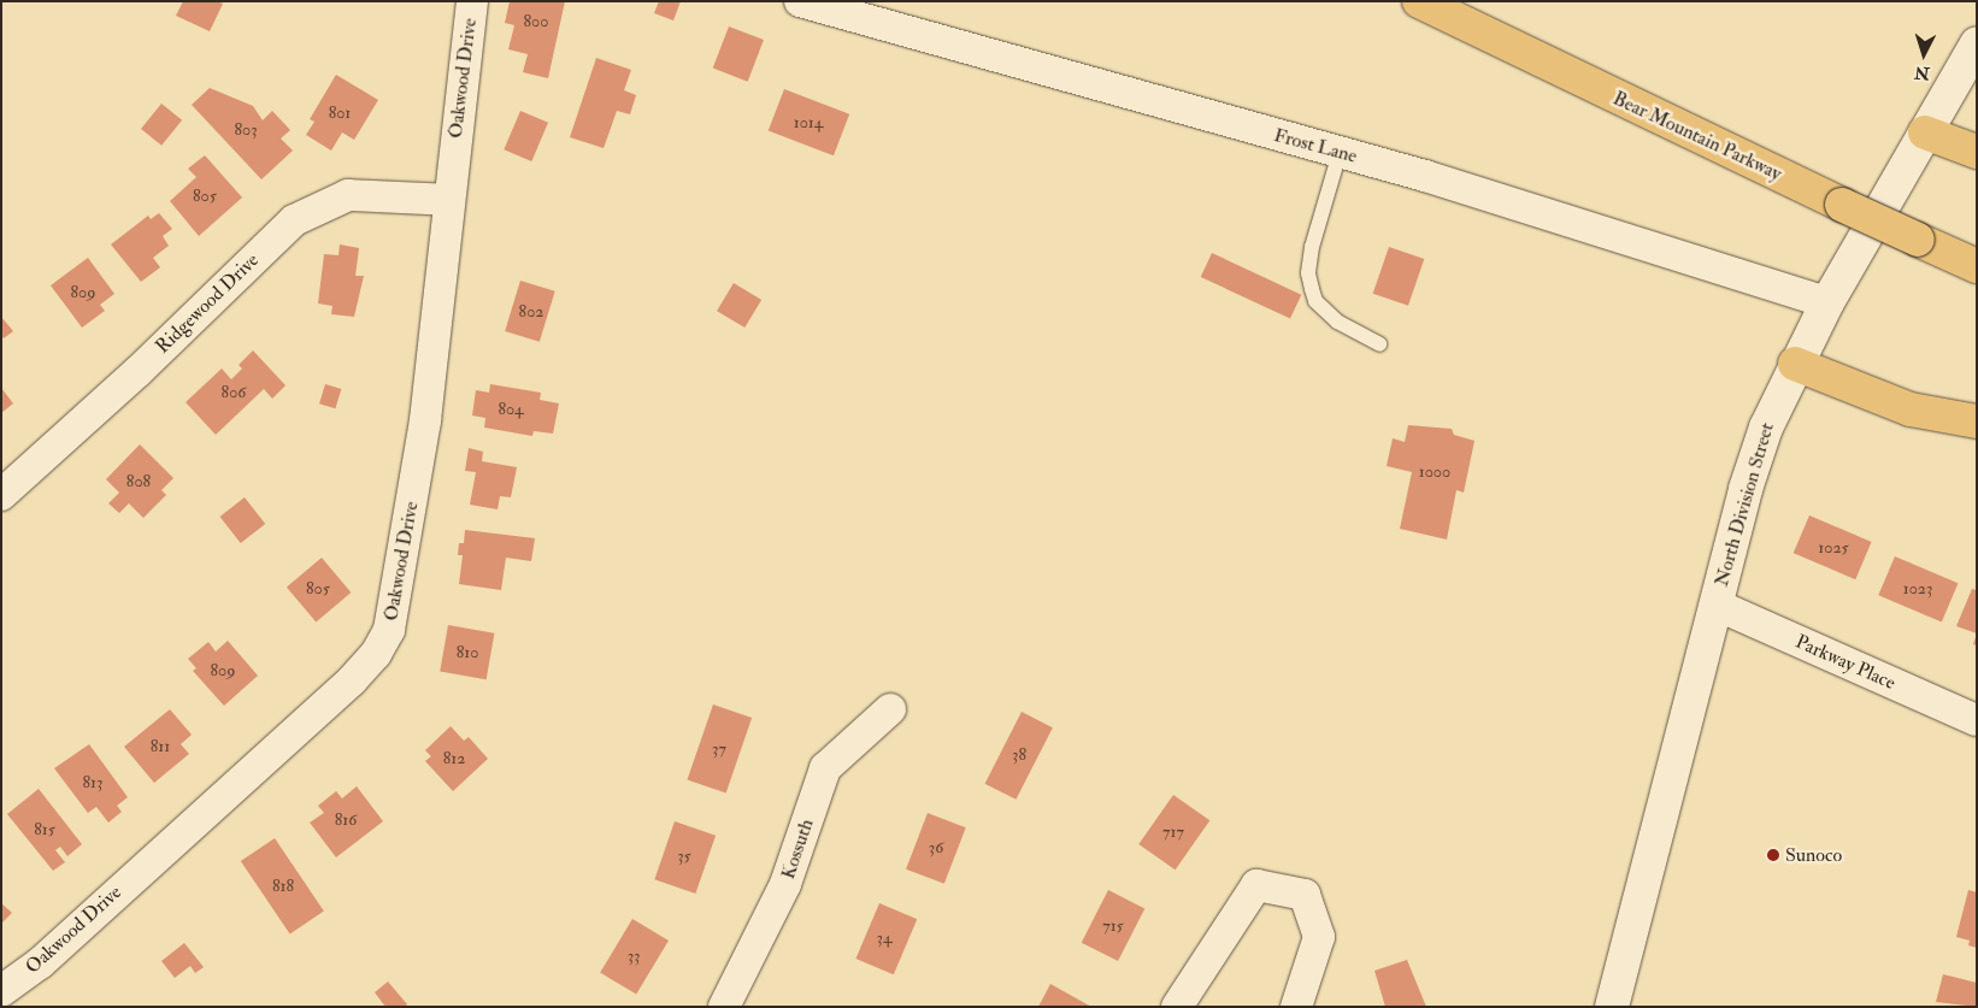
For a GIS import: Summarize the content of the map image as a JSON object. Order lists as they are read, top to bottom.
{
  "streets": {
    "highway": ["Bear Mountain Parkway"],
    "street": [
      "Oakwood Drive",
      "Frost Lane",
      "Ridgewood Drive",
      "North Division Street",
      "Parkway Place",
      "Kossuth"
    ]
  },
  "crossings": [
    ["Oakwood Drive", "Ridgewood Drive"],
    ["Frost Lane", "North Division Street"],
    ["North Division Street", "Parkway Place"]
  ],
  "places": ["Sunoco"],
  "house_numbers": [
    "800",
    "801",
    "1014",
    "803",
    "805",
    "809",
    "802",
    "806",
    "804",
    "1000",
    "808",
    "1025",
    "805",
    "1023",
    "810",
    "809",
    "811",
    "37",
    "38",
    "812",
    "813",
    "816",
    "815",
    "717",
    "36",
    "35",
    "818",
    "715",
    "34",
    "33"
  ],
  "north": "bottom"
}
